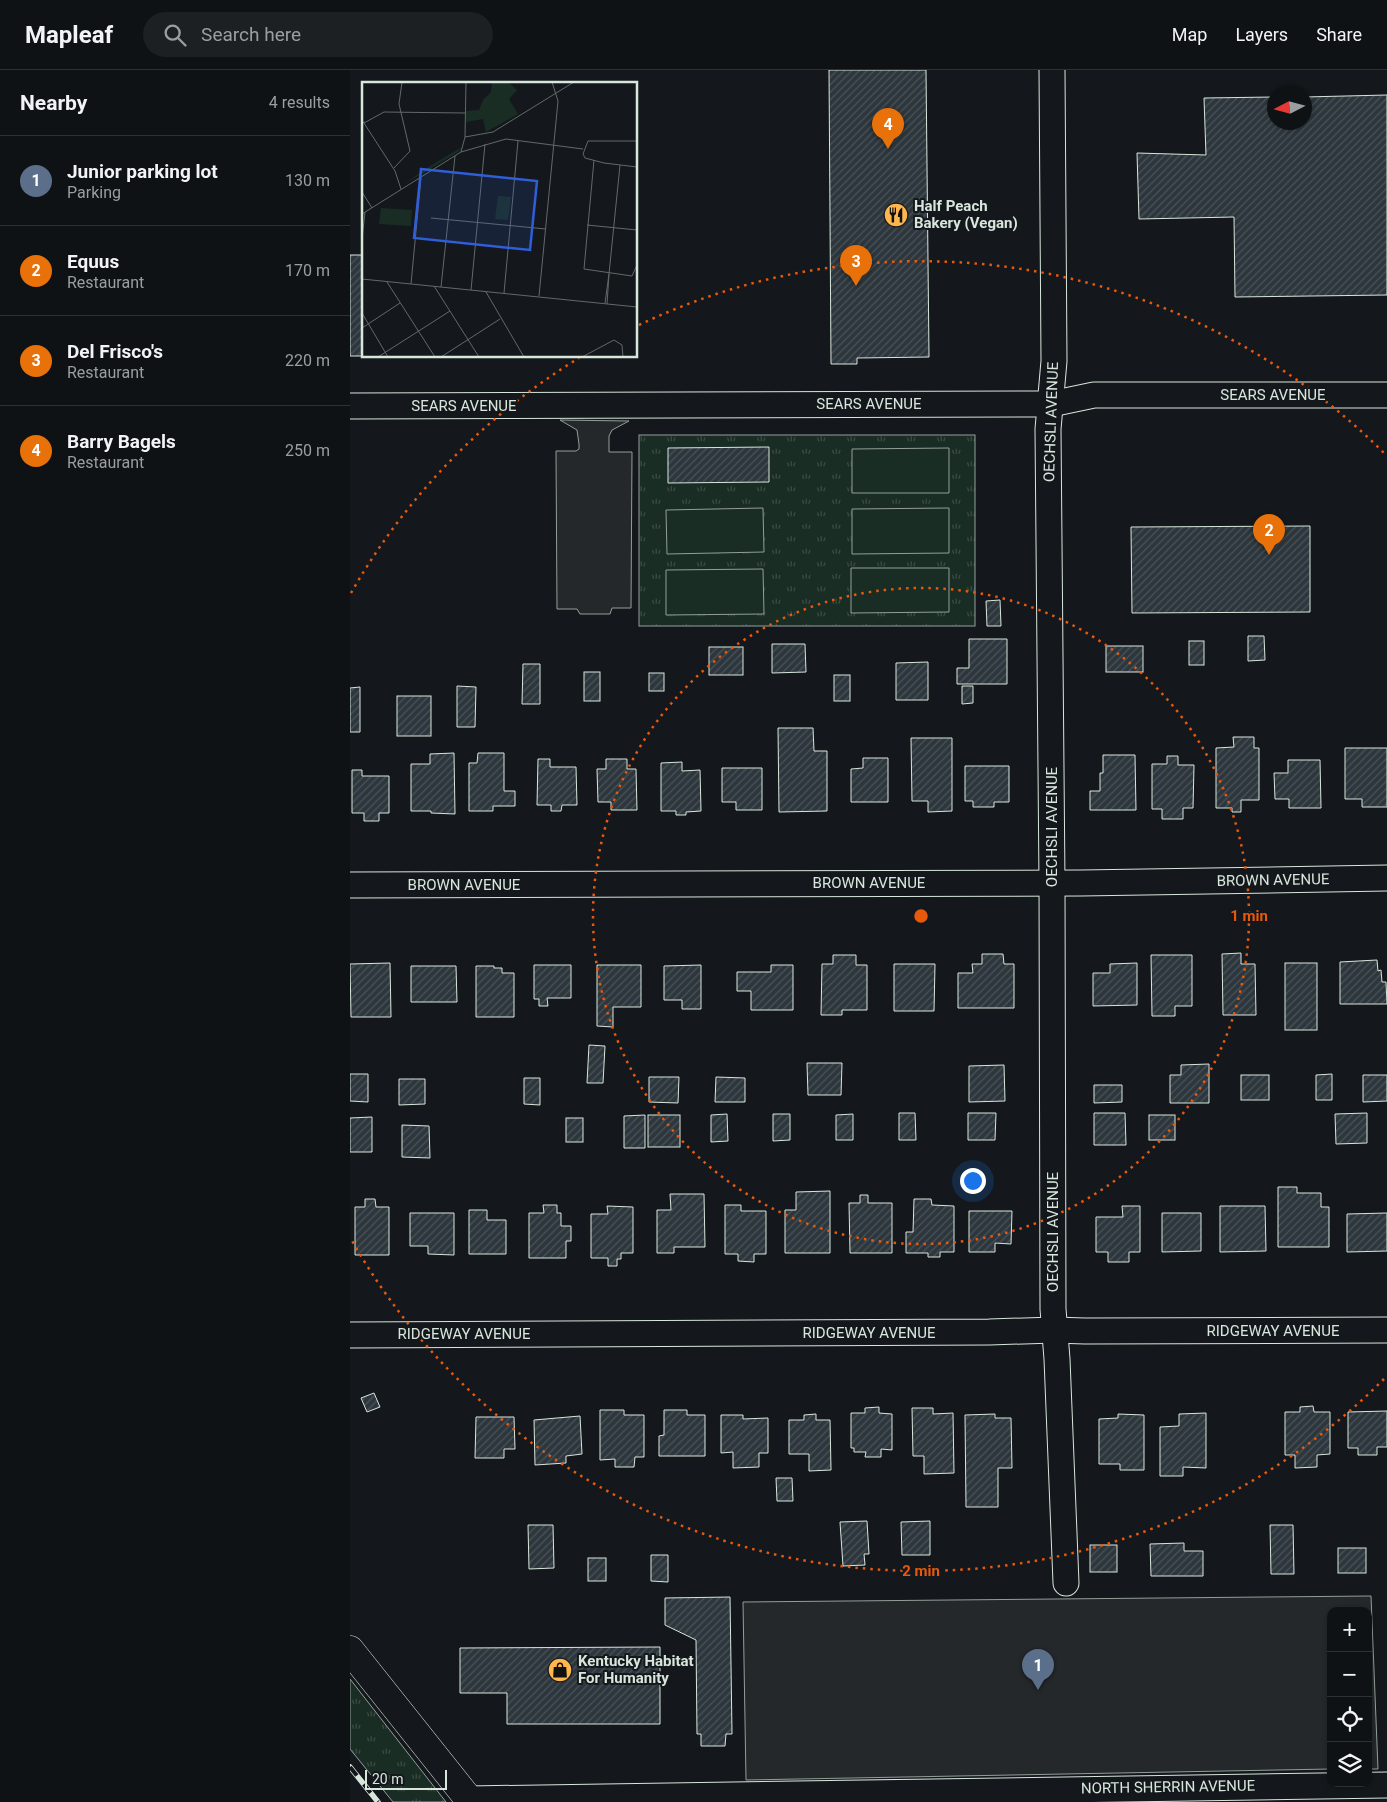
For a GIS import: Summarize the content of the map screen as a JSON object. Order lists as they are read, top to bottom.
{
  "streets": {
    "street": [
      "SEARS AVENUE",
      "OECHSLI AVENUE",
      "BROWN AVENUE",
      "RIDGEWAY AVENUE",
      "NORTH SHERRIN AVENUE"
    ]
  },
  "crossings": [
    ["SEARS AVENUE", "OECHSLI AVENUE"],
    ["OECHSLI AVENUE", "BROWN AVENUE"],
    ["OECHSLI AVENUE", "RIDGEWAY AVENUE"]
  ],
  "places": {
    "restaurant": ["Half Peach Bakery (Vegan)"],
    "shop": ["Kentucky Habitat For Humanity"]
  },
  "scale_bar": "20 m",
  "north": "left",
  "page": {
    "header": "Mapleaf",
    "search": "Search here",
    "nav": ["Map", "Layers", "Share"],
    "heading": ["Nearby", "4 results"],
    "pins": [
      "4",
      "3",
      "2",
      "1"
    ],
    "list": [
      {
        "mark": "1",
        "name": "Junior parking lot",
        "note": "Parking",
        "value": "130 m"
      },
      {
        "mark": "2",
        "name": "Equus",
        "note": "Restaurant",
        "value": "170 m"
      },
      {
        "mark": "3",
        "name": "Del Frisco's",
        "note": "Restaurant",
        "value": "220 m"
      },
      {
        "mark": "4",
        "name": "Barry Bagels",
        "note": "Restaurant",
        "value": "250 m"
      }
    ],
    "map_buttons": ["+", "−"],
    "scale": "20 m"
  },
  "rings": ["1 min", "2 min"]
}
